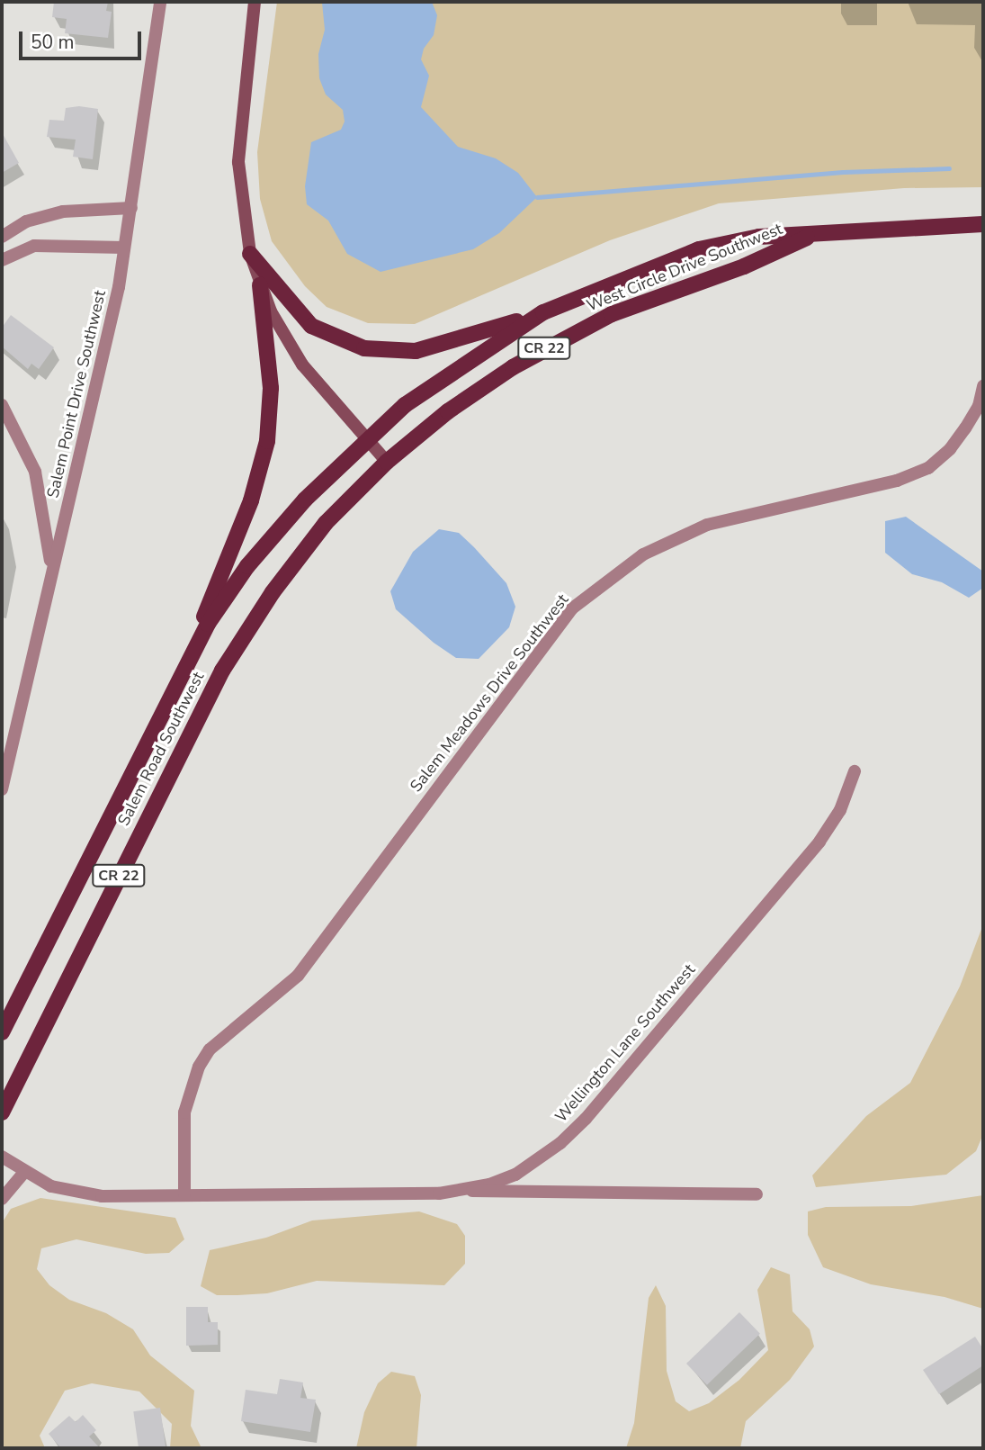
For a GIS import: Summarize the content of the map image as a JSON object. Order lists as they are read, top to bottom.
{
  "streets": {
    "main road": ["West Circle Drive Southwest", "CR 22", "Salem Road Southwest"],
    "street": ["Salem Point Drive Southwest", "Salem Meadows Drive Southwest", "Wellington Lane Southwest"]
  },
  "crossings": [
    ["West Circle Drive Southwest", "Salem Road Southwest"],
    ["Salem Meadows Drive Southwest", "Wellington Lane Southwest"]
  ],
  "scale_bar": "50 m"
}
